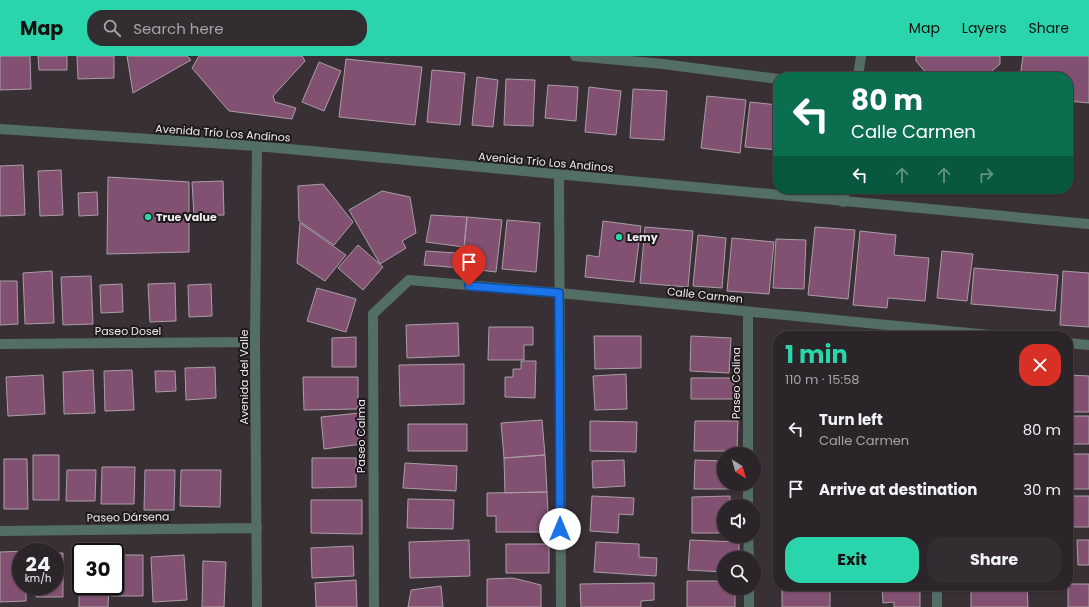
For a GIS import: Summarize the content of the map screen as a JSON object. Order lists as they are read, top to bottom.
{
  "streets": {
    "street": [
      "Avenida Trío Los Andinos",
      "Calle Carmen",
      "Paseo Dosel",
      "Avenida del Valle",
      "Paseo Colina",
      "Paseo Calma",
      "Paseo Dársena"
    ]
  },
  "crossings": [
    ["Avenida Trío Los Andinos", "Avenida del Valle"],
    ["Calle Carmen", "Paseo Colina"],
    ["Calle Carmen", "Paseo Calma"],
    ["Paseo Dosel", "Avenida del Valle"],
    ["Avenida del Valle", "Paseo Dársena"]
  ],
  "places": ["True Value", "Lemy"],
  "north": "bottom right",
  "page": {
    "header": "Map",
    "search": "Search here",
    "nav": ["Map", "Layers", "Share"],
    "turn": ["80 m", "Calle Carmen"],
    "heading": ["1 min", "110 m · 15:58"],
    "list": [
      {
        "name": "Turn left",
        "note": "Calle Carmen",
        "value": "80 m"
      },
      {
        "name": "Arrive at destination",
        "value": "30 m"
      }
    ],
    "buttons": ["Exit", "Share"],
    "speed": "24 km/h",
    "limit": "30"
  }
}
